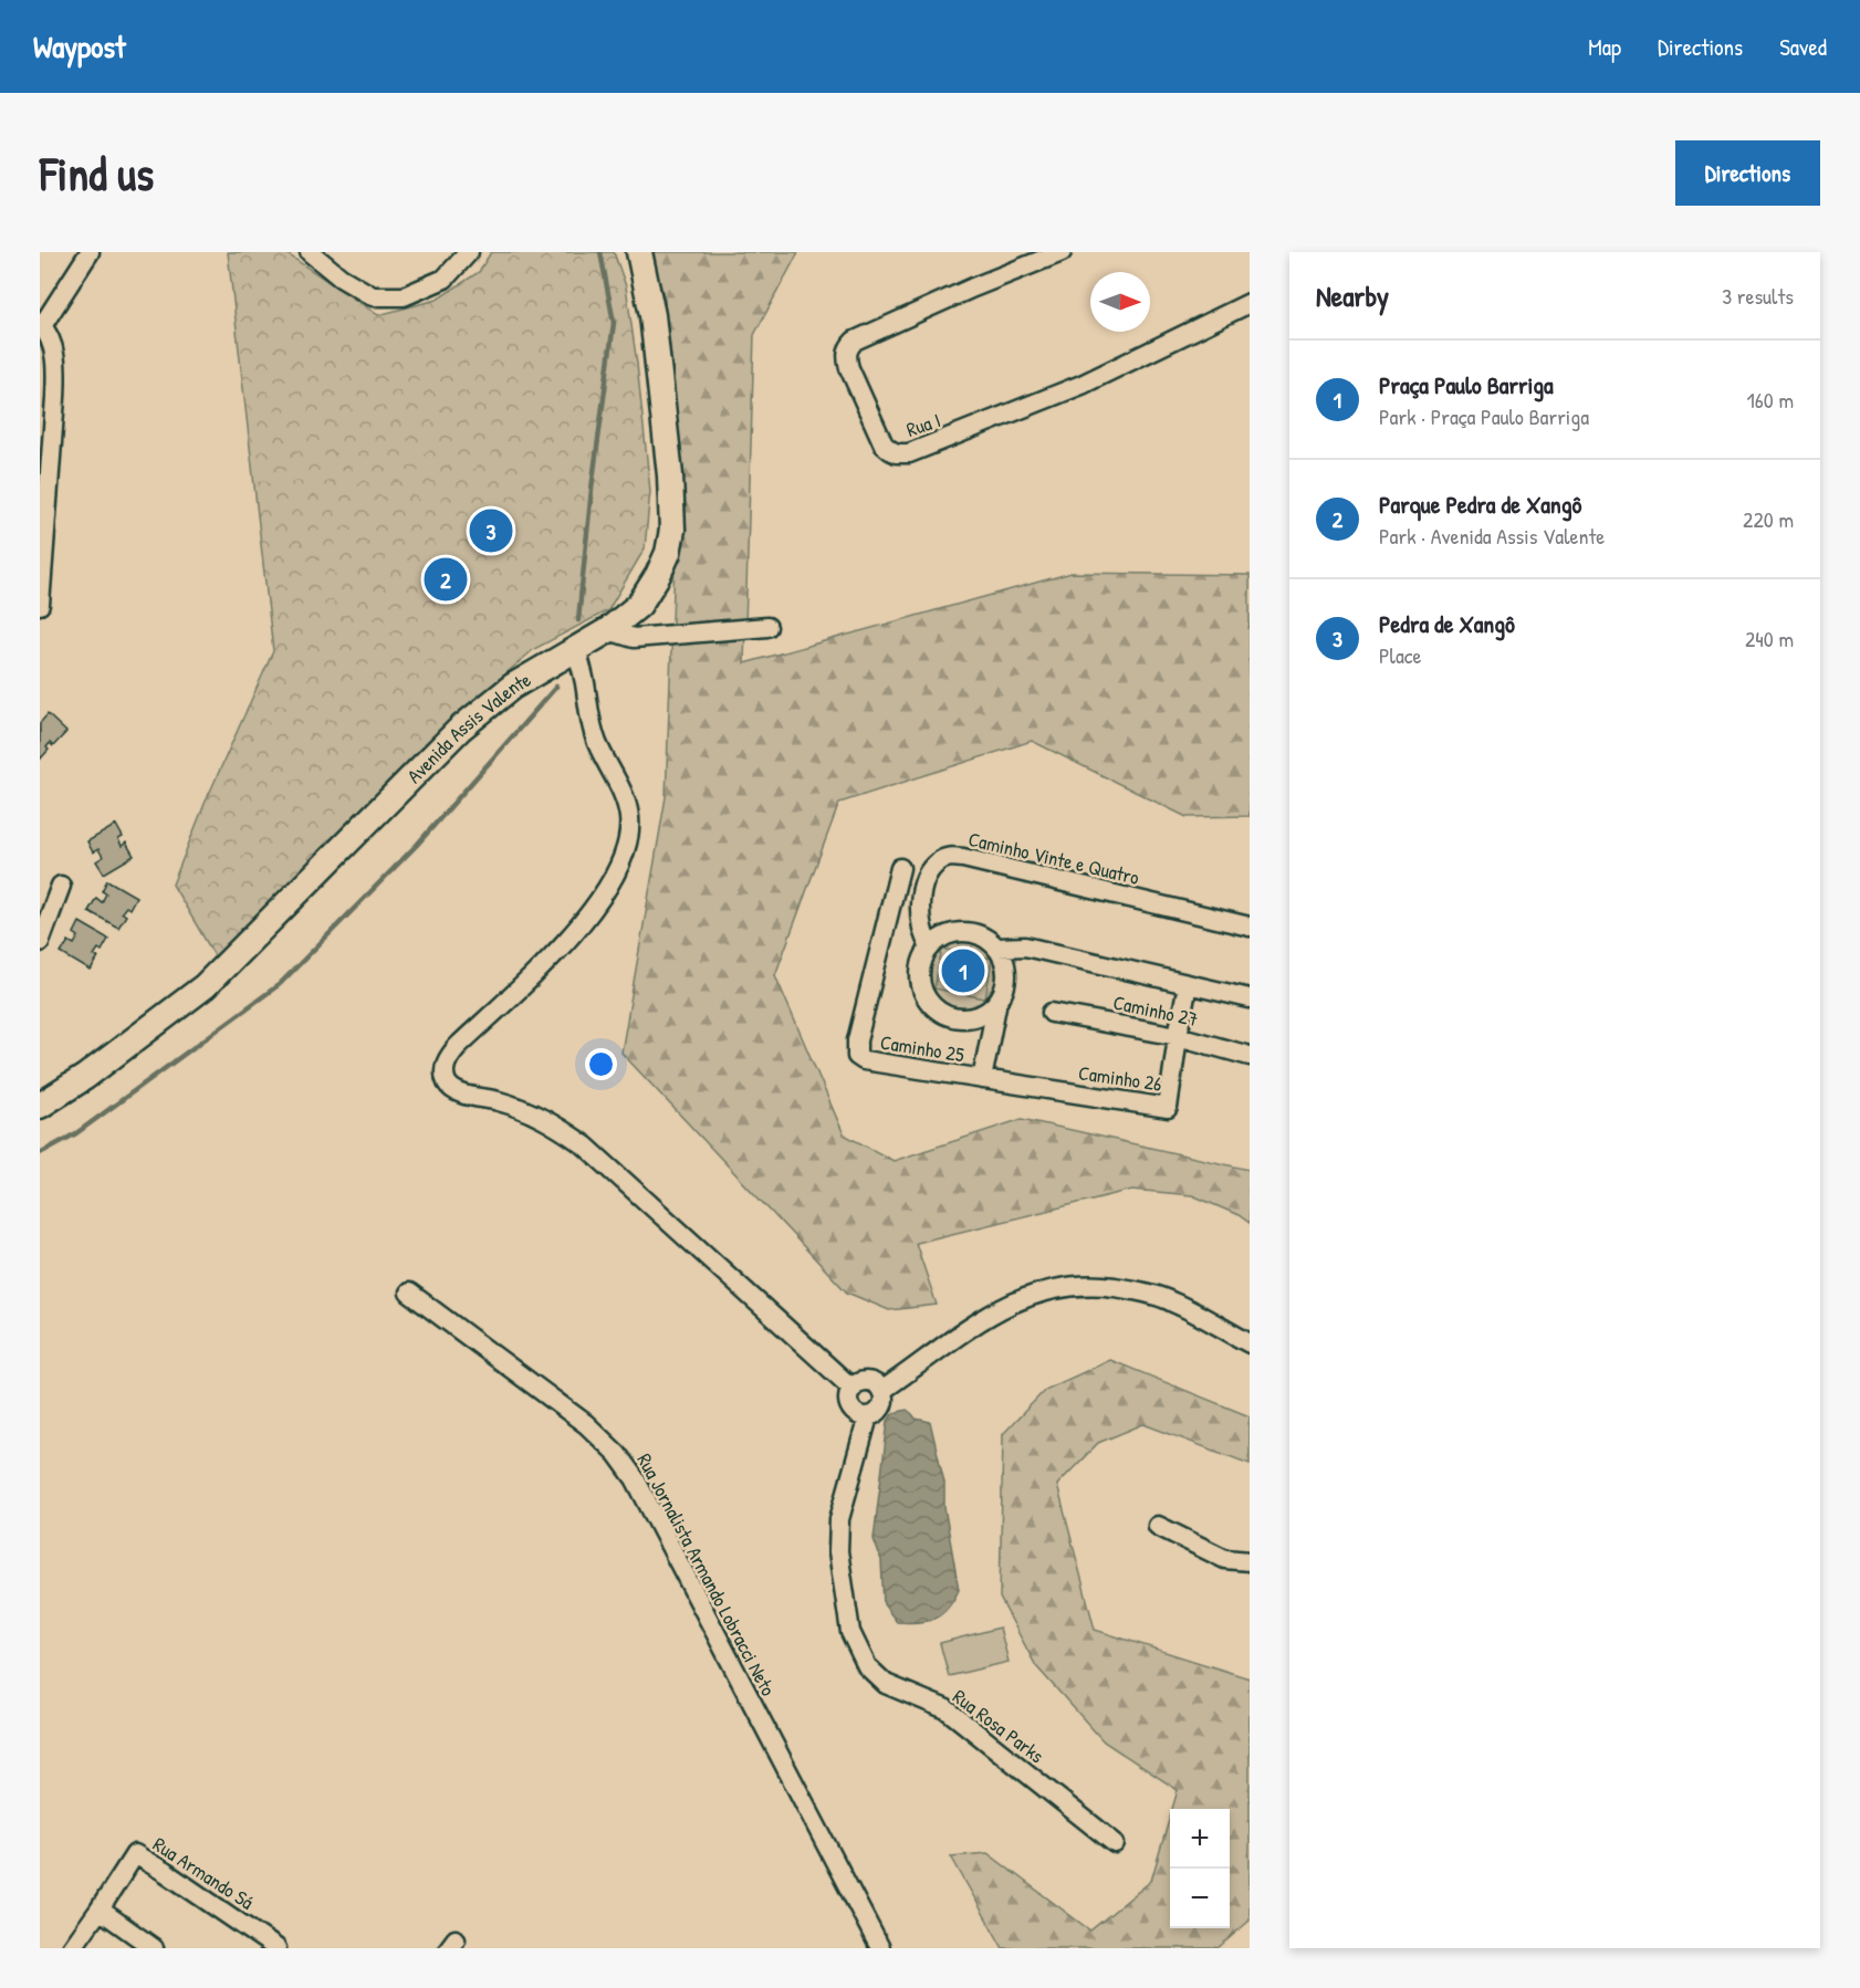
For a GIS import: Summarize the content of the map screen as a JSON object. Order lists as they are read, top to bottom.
{
  "streets": {
    "main road": ["Avenida Assis Valente"],
    "street": [
      "Rua I",
      "Caminho Vinte e Quatro",
      "Caminho 27",
      "Caminho 25",
      "Caminho 26",
      "Rua Jornalista Armando Lobracci Neto",
      "Rua Rosa Parks",
      "Rua Armando Sá"
    ]
  },
  "crossings": [
    ["Caminho Vinte e Quatro", "Caminho 25"],
    ["Caminho 27", "Caminho 26"],
    ["Caminho 25", "Caminho 26"]
  ],
  "north": "right",
  "page": {
    "header": "Waypost",
    "nav": ["Map", "Directions", "Saved"],
    "buttons": "Directions",
    "title": "Find us",
    "heading": ["Nearby", "3 results"],
    "list": [
      {
        "mark": "1",
        "name": "Praça Paulo Barriga",
        "note": "Park · Praça Paulo Barriga",
        "value": "160 m"
      },
      {
        "mark": "2",
        "name": "Parque Pedra de Xangô",
        "note": "Park · Avenida Assis Valente",
        "value": "220 m"
      },
      {
        "mark": "3",
        "name": "Pedra de Xangô",
        "note": "Place",
        "value": "240 m"
      }
    ],
    "pins": ["3", "2", "1"],
    "map_buttons": ["+", "−"]
  }
}
